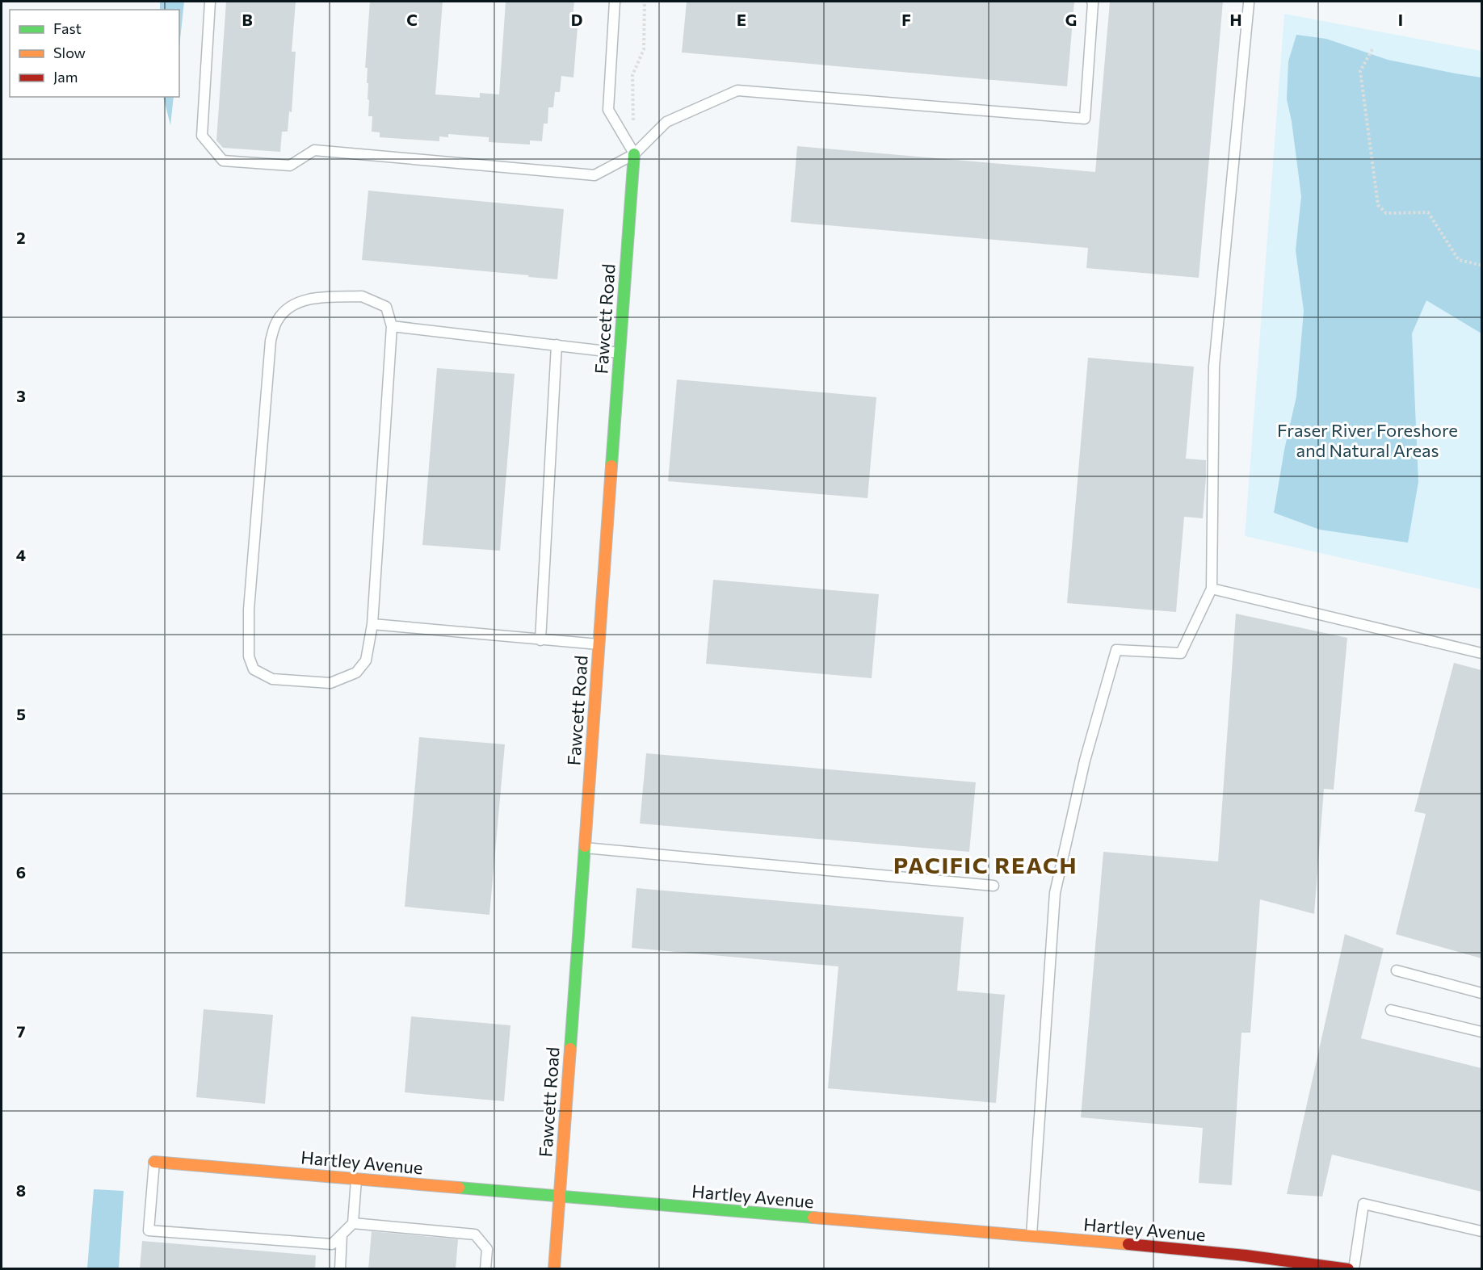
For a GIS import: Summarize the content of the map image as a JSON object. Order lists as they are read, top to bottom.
{
  "streets": {
    "street": ["Fawcett Road", "Hartley Avenue"]
  },
  "crossings": [
    ["Fawcett Road", "Hartley Avenue"]
  ],
  "districts": ["PACIFIC REACH"],
  "parks": ["Fraser River Foreshore and Natural Areas"],
  "legend": ["Fast", "Slow", "Jam"],
  "grid": {
    "columns": [
      "B",
      "C",
      "D",
      "E",
      "F",
      "G",
      "H",
      "I"
    ],
    "rows": [
      "2",
      "3",
      "4",
      "5",
      "6",
      "7",
      "8"
    ]
  }
}
